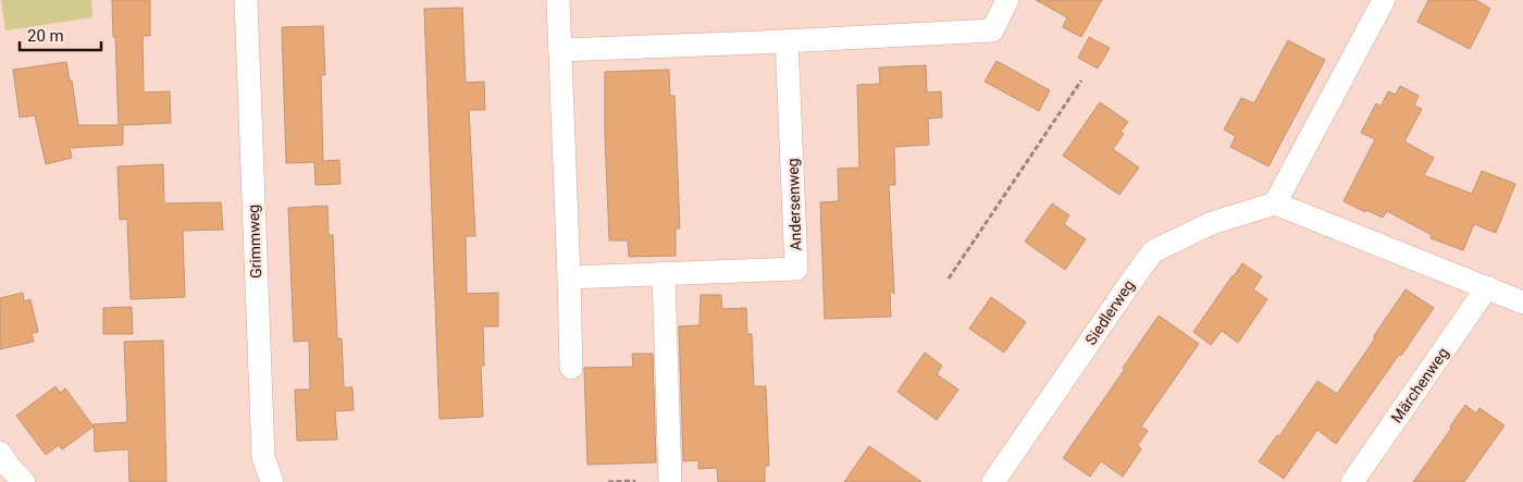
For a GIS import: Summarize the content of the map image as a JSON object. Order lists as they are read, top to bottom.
{
  "streets": {
    "street": [
      "Andersenweg",
      "Grimmweg",
      "Siedlerweg",
      "Märchenweg"
    ]
  },
  "scale_bar": "20 m"
}
